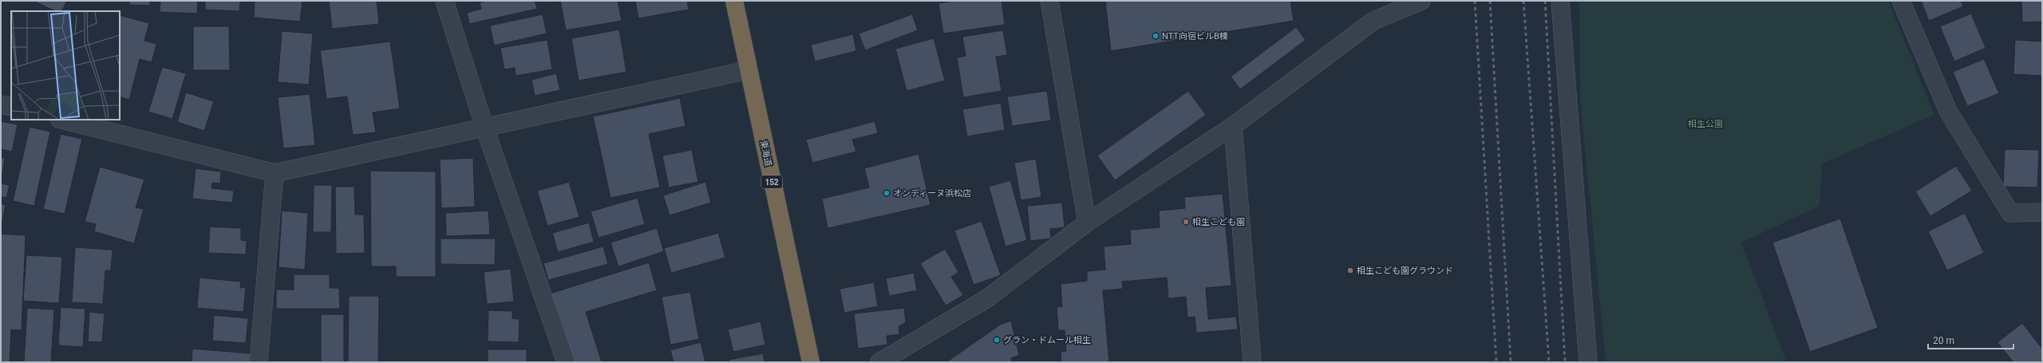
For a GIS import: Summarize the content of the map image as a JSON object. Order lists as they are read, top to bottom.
{
  "streets": {
    "highway": ["東海道", "152"]
  },
  "parks": ["相生公園"],
  "places": [
    "NTT向宿ビルB棟",
    "オンディーヌ浜松店",
    "相生こども園",
    "相生こども園グラウンド",
    "グラン・ドムール相生"
  ],
  "scale_bar": "20 m"
}
